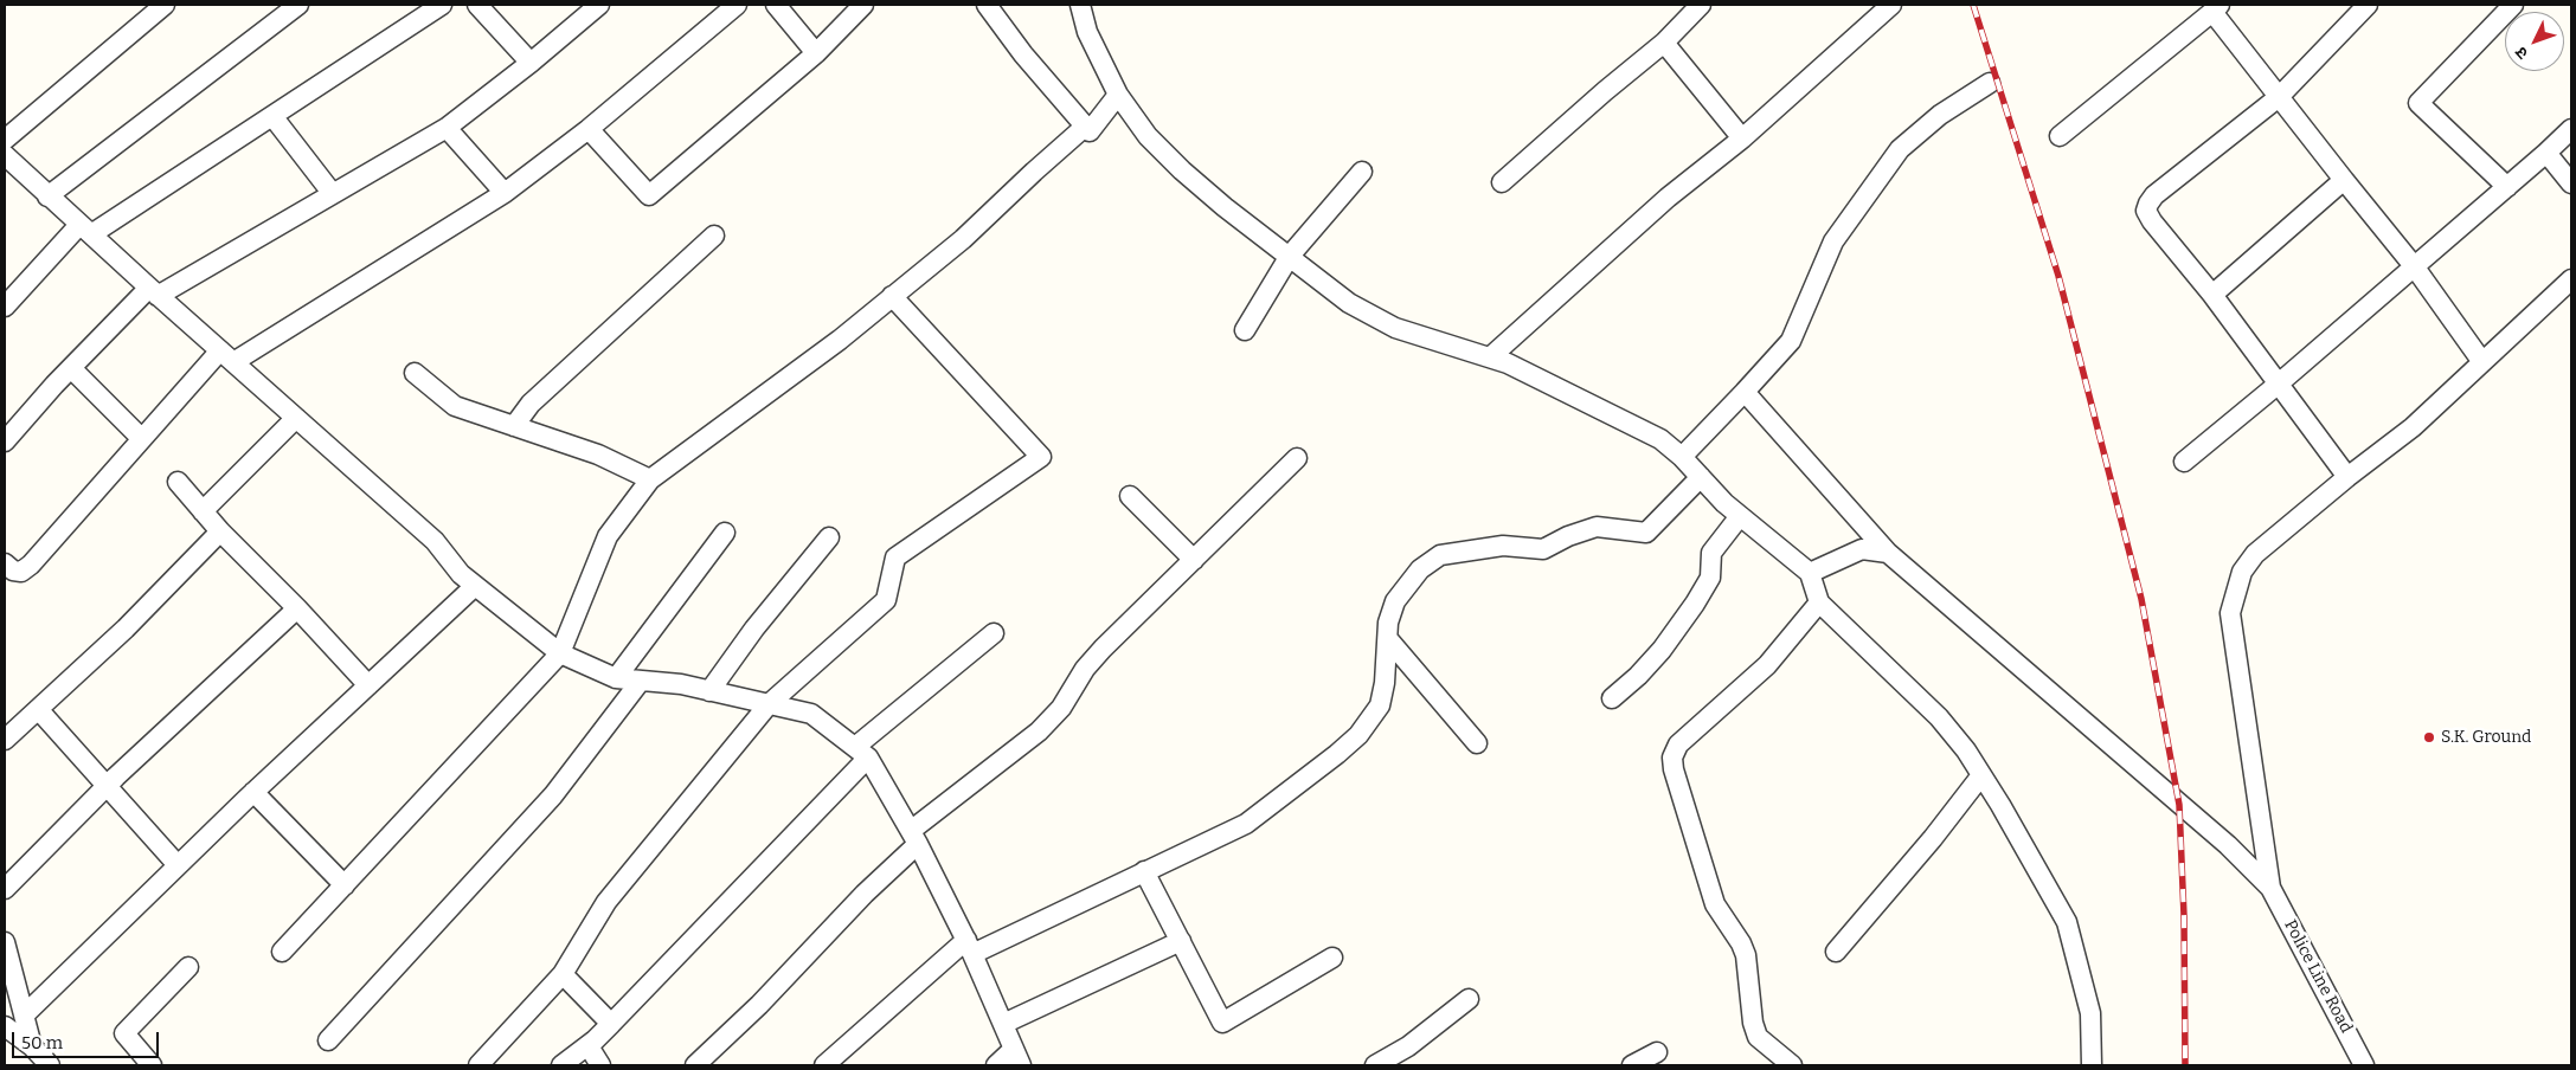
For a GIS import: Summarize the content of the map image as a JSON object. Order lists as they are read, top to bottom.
{
  "streets": {
    "street": ["Police Line Road"]
  },
  "places": ["S.K. Ground"],
  "scale_bar": "50 m",
  "north": "bottom left"
}
